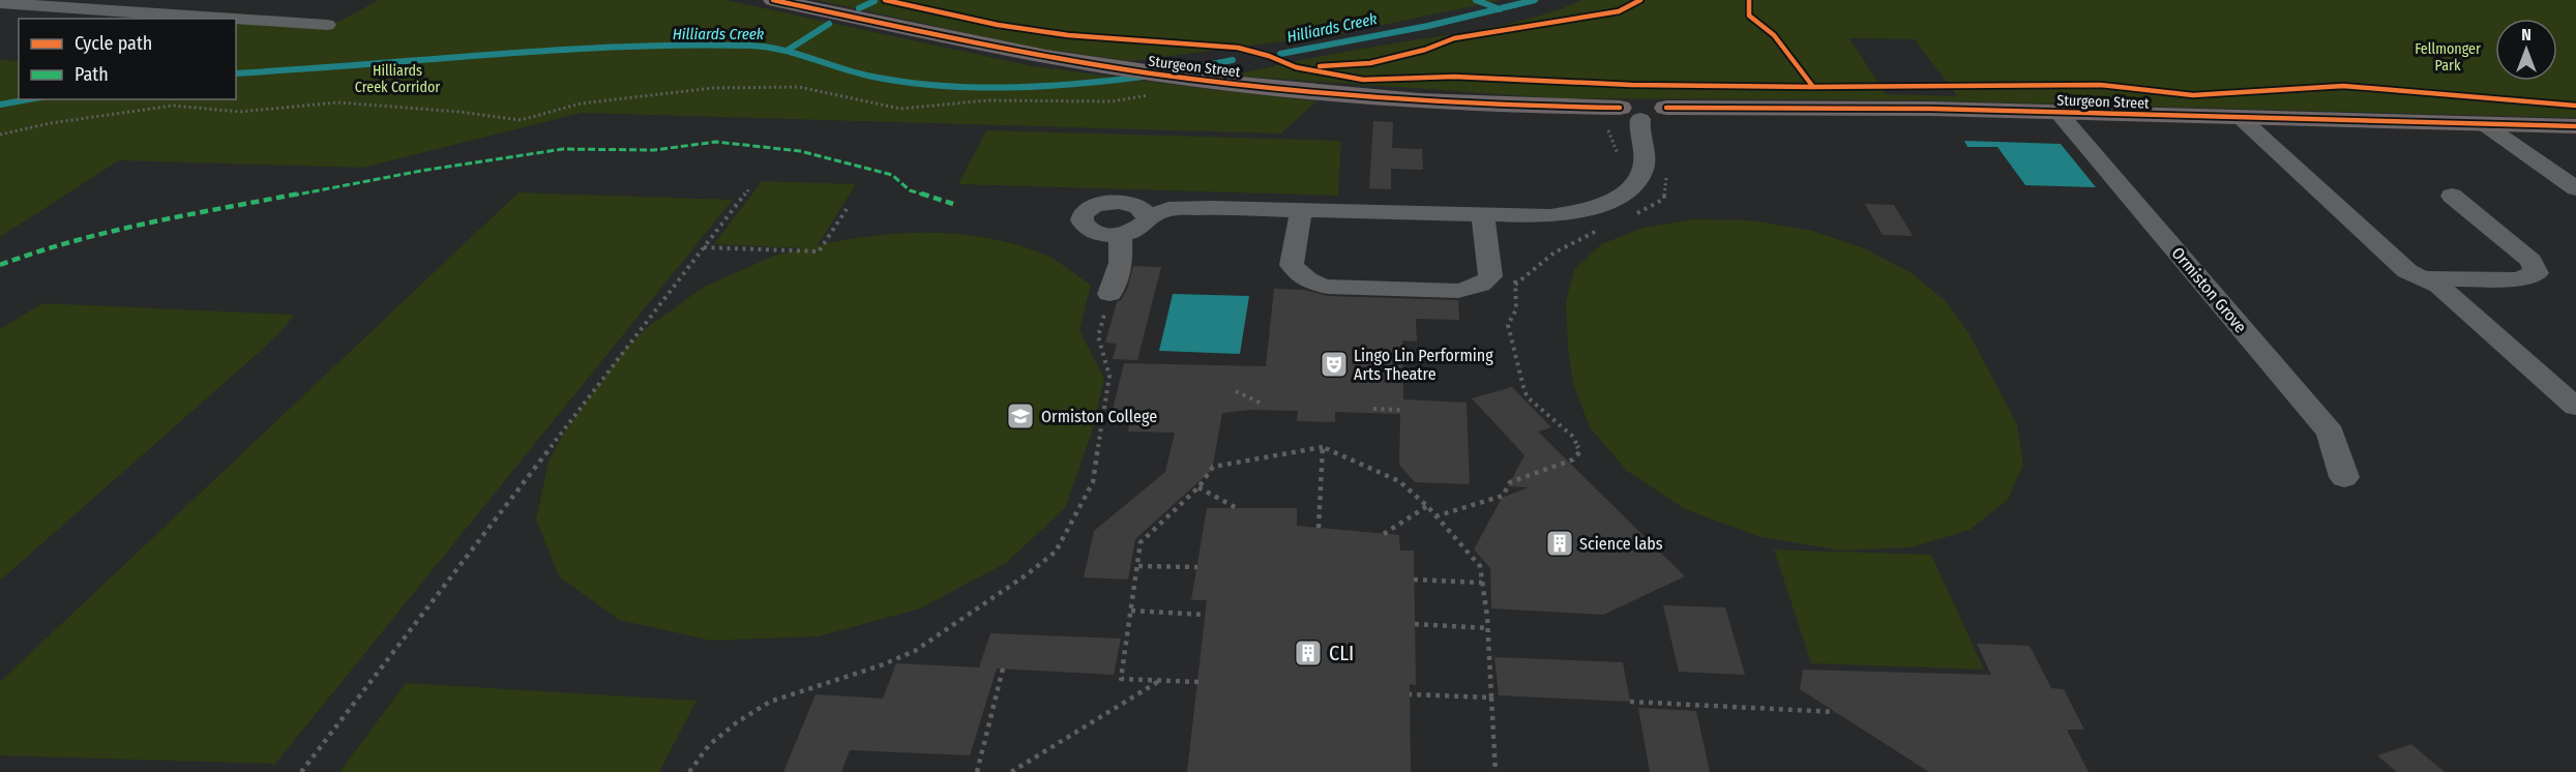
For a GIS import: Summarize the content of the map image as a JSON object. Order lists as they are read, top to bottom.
{
  "streets": {
    "main road": ["Sturgeon Street"],
    "street": ["Ormiston Grove"]
  },
  "crossings": [
    ["Sturgeon Street", "Ormiston Grove"]
  ],
  "water": ["Hilliards Creek"],
  "parks": ["Fellmonger Park", "Hilliards Creek Corridor"],
  "places": {
    "theatre": ["Lingo Lin Performing Arts Theatre"],
    "school or university": ["Ormiston College"],
    "building": ["Science labs", "CLI"]
  },
  "legend": ["Cycle path", "Path"],
  "north": "top"
}
